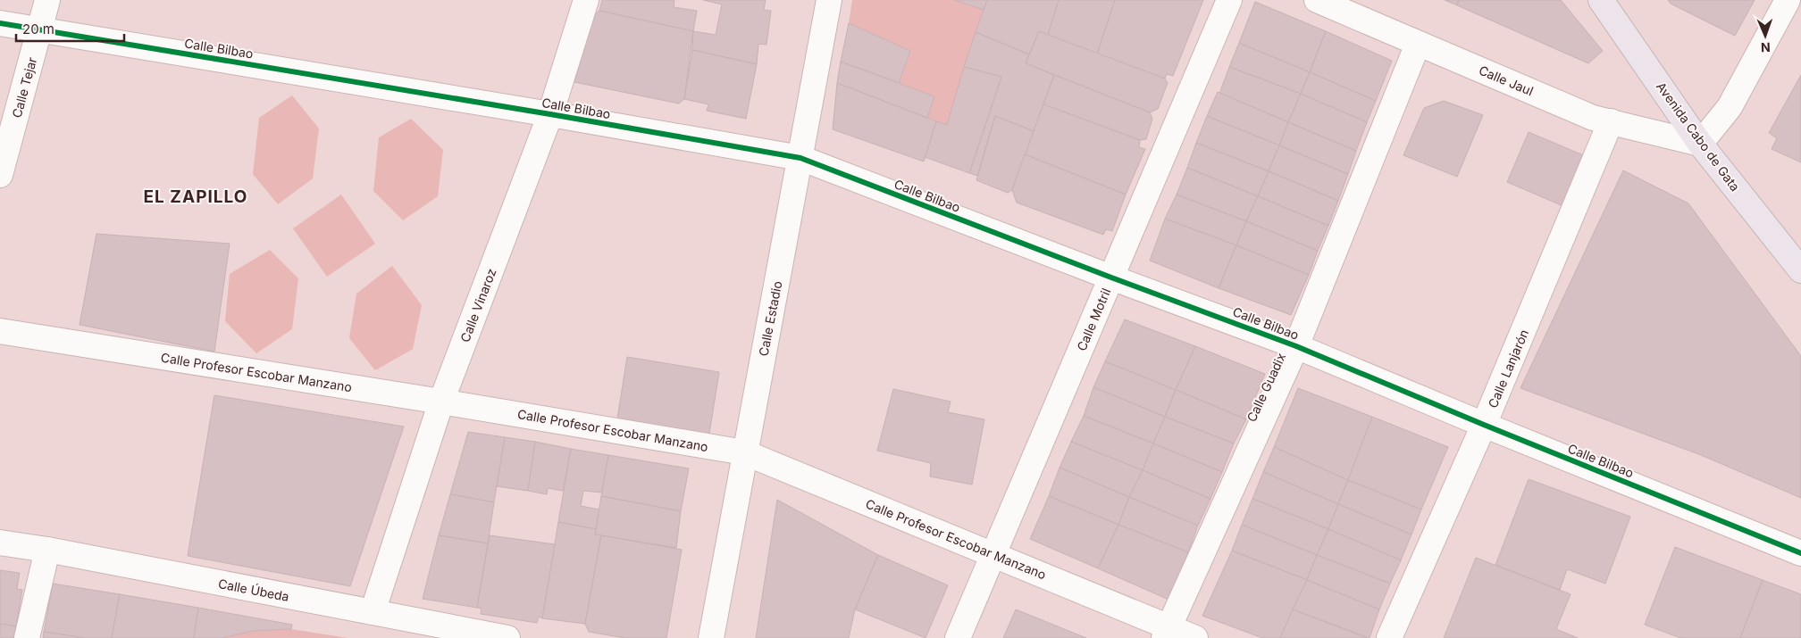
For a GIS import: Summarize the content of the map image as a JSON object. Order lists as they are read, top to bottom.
{
  "streets": {
    "main road": ["Avenida Cabo de Gata"],
    "street": [
      "Calle Bilbao",
      "Calle Jaul",
      "Calle Tejar",
      "Calle Vinaroz",
      "Calle Estadio",
      "Calle Motril",
      "Calle Lanjarón",
      "Calle Profesor Escobar Manzano",
      "Calle Guadix",
      "Calle Úbeda"
    ]
  },
  "crossings": [
    ["Calle Bilbao", "Calle Tejar"],
    ["Calle Bilbao", "Calle Vinaroz"],
    ["Calle Bilbao", "Calle Estadio"],
    ["Calle Bilbao", "Calle Motril"],
    ["Calle Bilbao", "Calle Lanjarón"],
    ["Calle Bilbao", "Calle Guadix"],
    ["Calle Jaul", "Avenida Cabo de Gata"],
    ["Calle Jaul", "Calle Lanjarón"],
    ["Calle Jaul", "Calle Guadix"],
    ["Calle Vinaroz", "Calle Profesor Escobar Manzano"],
    ["Calle Vinaroz", "Calle Úbeda"],
    ["Calle Estadio", "Calle Profesor Escobar Manzano"],
    ["Calle Motril", "Calle Profesor Escobar Manzano"],
    ["Calle Profesor Escobar Manzano", "Calle Guadix"]
  ],
  "districts": ["EL ZAPILLO"],
  "scale_bar": "20 m",
  "north": "bottom"
}
